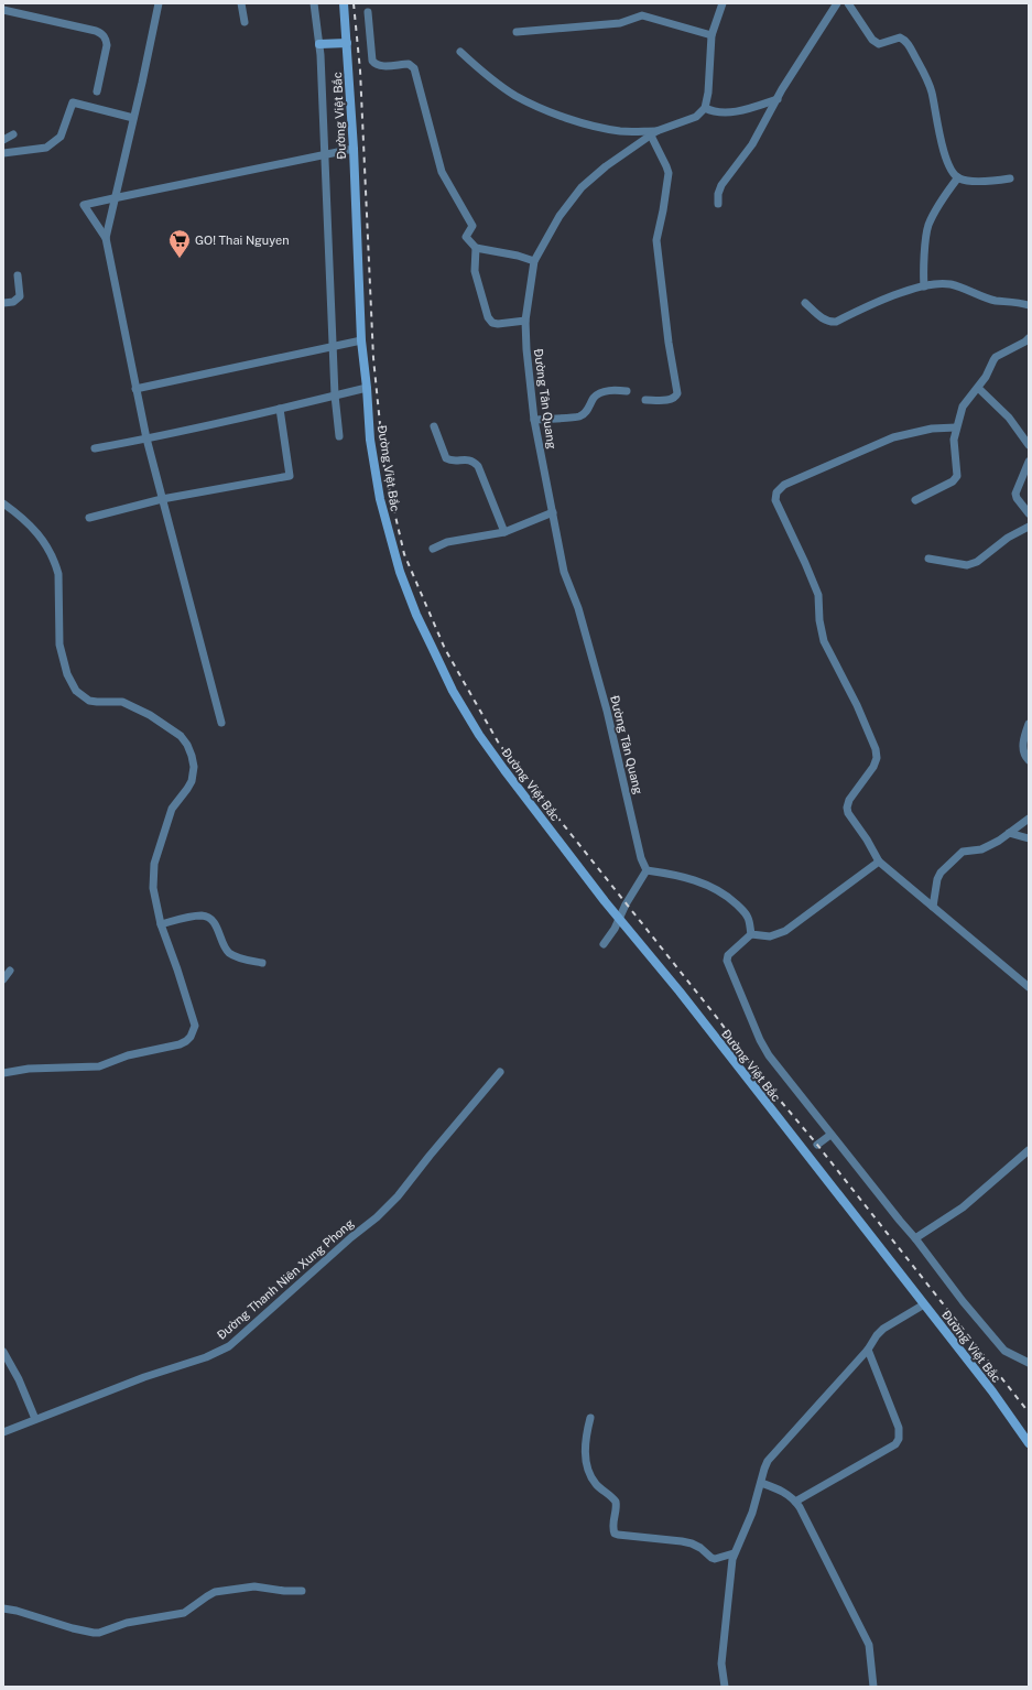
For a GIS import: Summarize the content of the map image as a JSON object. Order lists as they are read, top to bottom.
{
  "streets": {
    "main road": ["Đường Việt Bắc"],
    "street": ["Đường Tân Quang", "Đường Thanh Niên Xung Phong"]
  },
  "places": {
    "supermarket": ["GO! Thai Nguyen"]
  }
}
